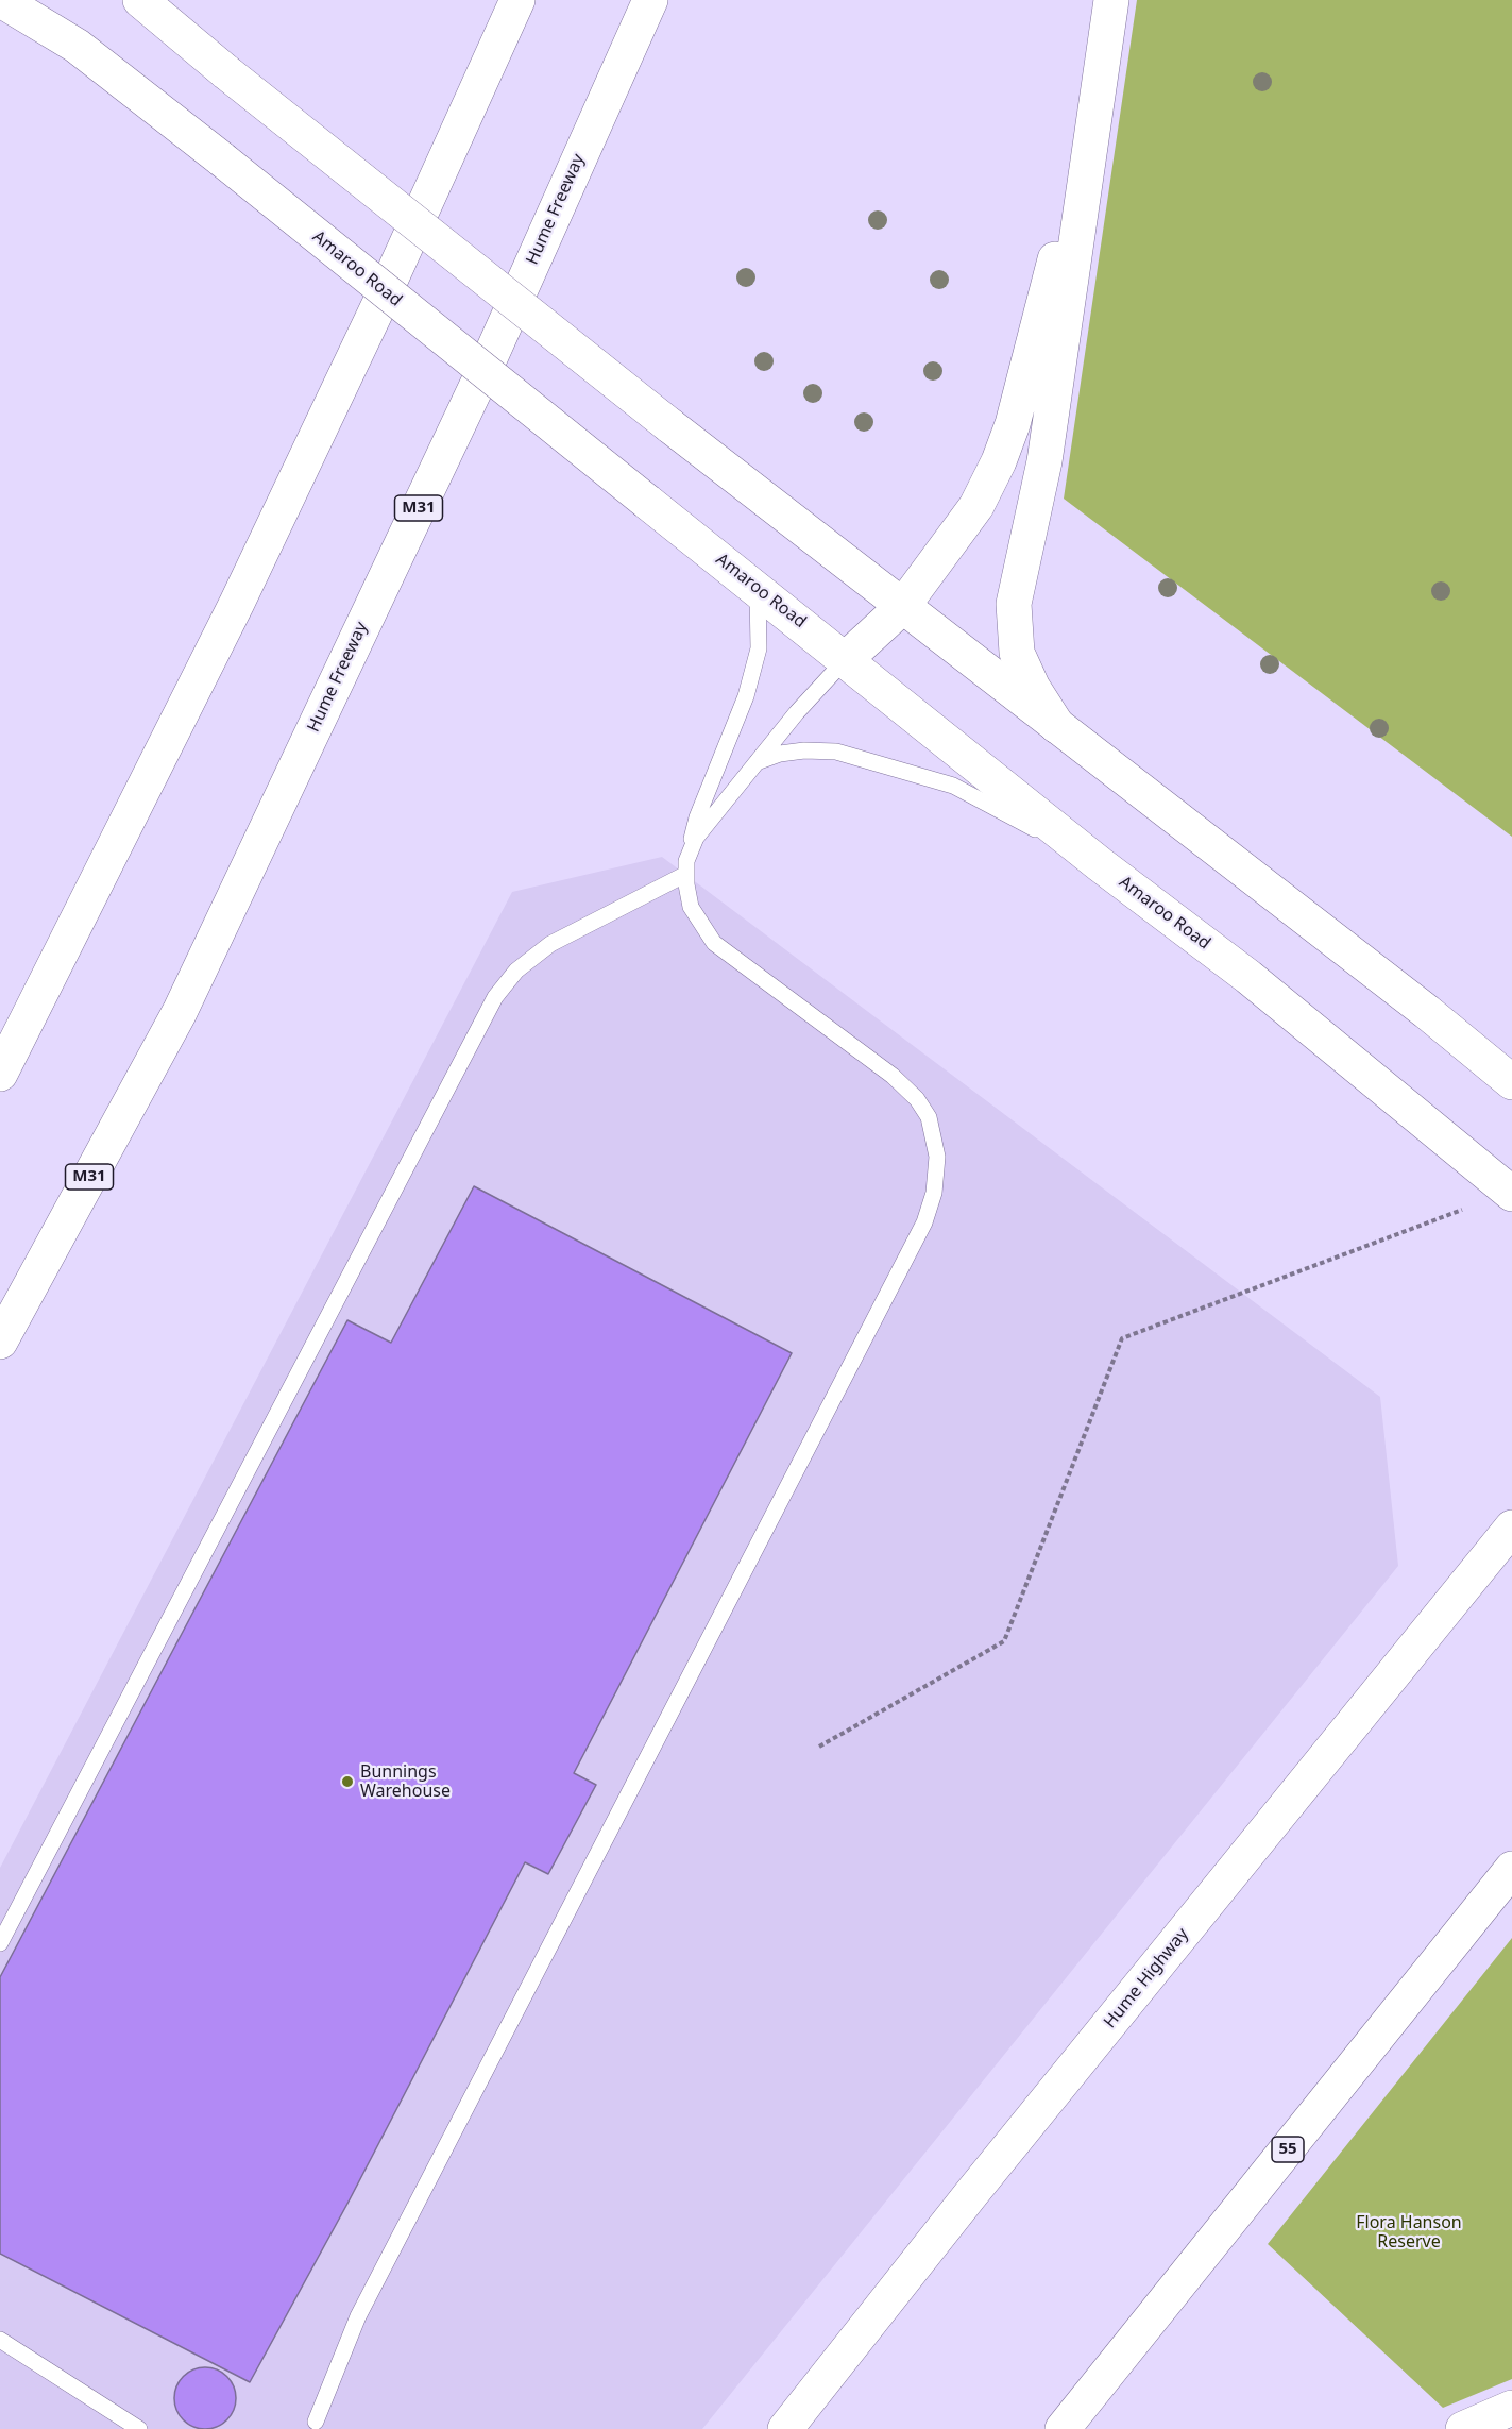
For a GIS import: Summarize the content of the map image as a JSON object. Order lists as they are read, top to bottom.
{
  "streets": {
    "main road": [
      "Hume Freeway",
      "Amaroo Road",
      "M31",
      "Hume Highway",
      "55"
    ]
  },
  "parks": ["Flora Hanson Reserve"],
  "places": ["Bunnings Warehouse"]
}
